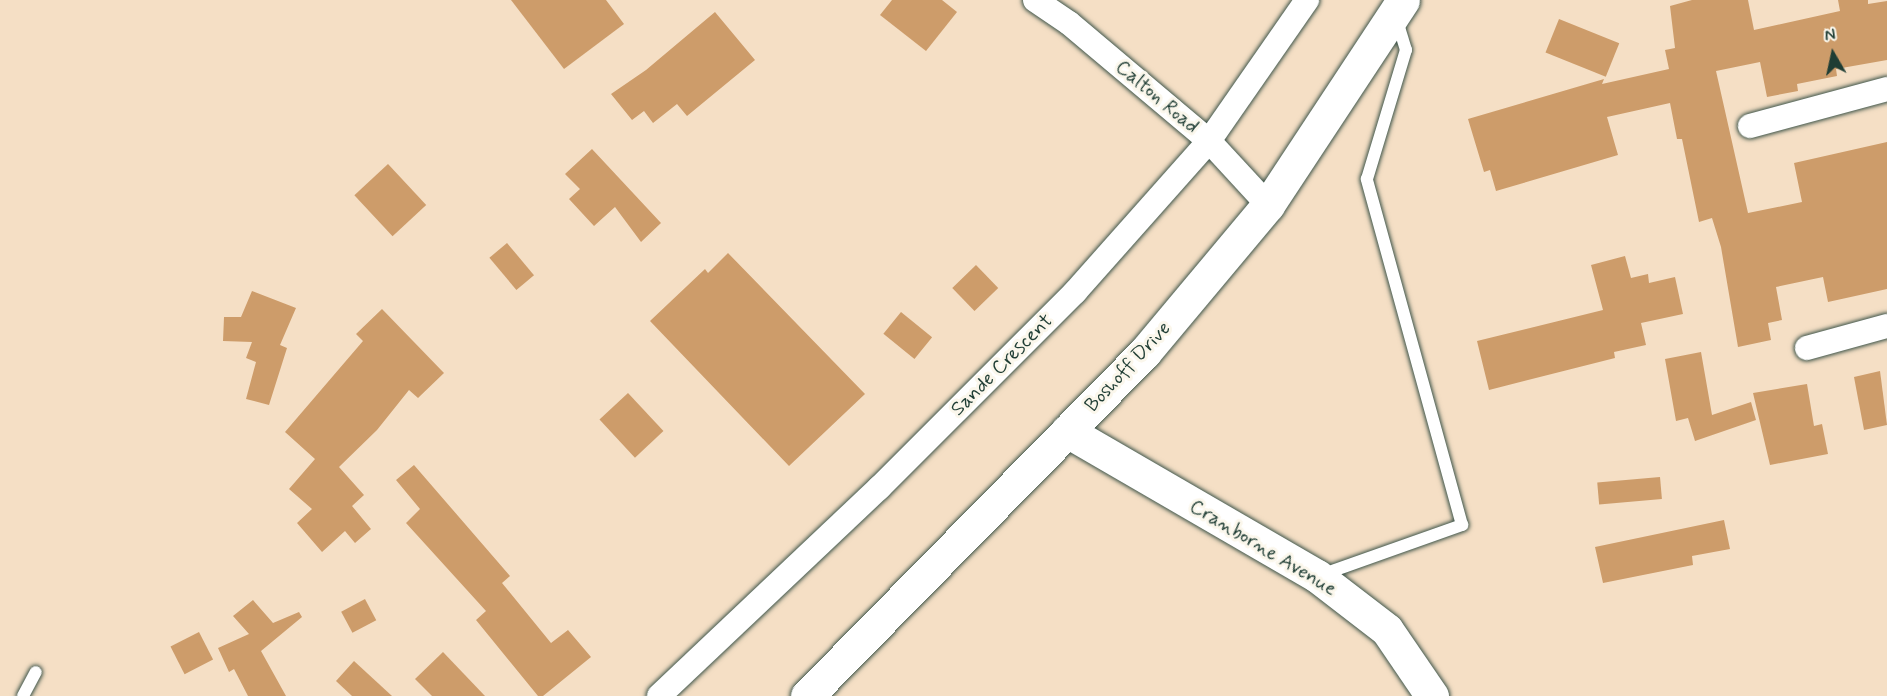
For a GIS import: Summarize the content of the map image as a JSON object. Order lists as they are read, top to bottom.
{
  "streets": {
    "main road": ["Boshoff Drive", "Cranborne Avenue"],
    "street": ["Calton Road", "Sande Crescent"]
  },
  "crossings": [
    ["Calton Road", "Sande Crescent"],
    ["Calton Road", "Boshoff Drive"],
    ["Boshoff Drive", "Cranborne Avenue"]
  ],
  "north": "top"
}
